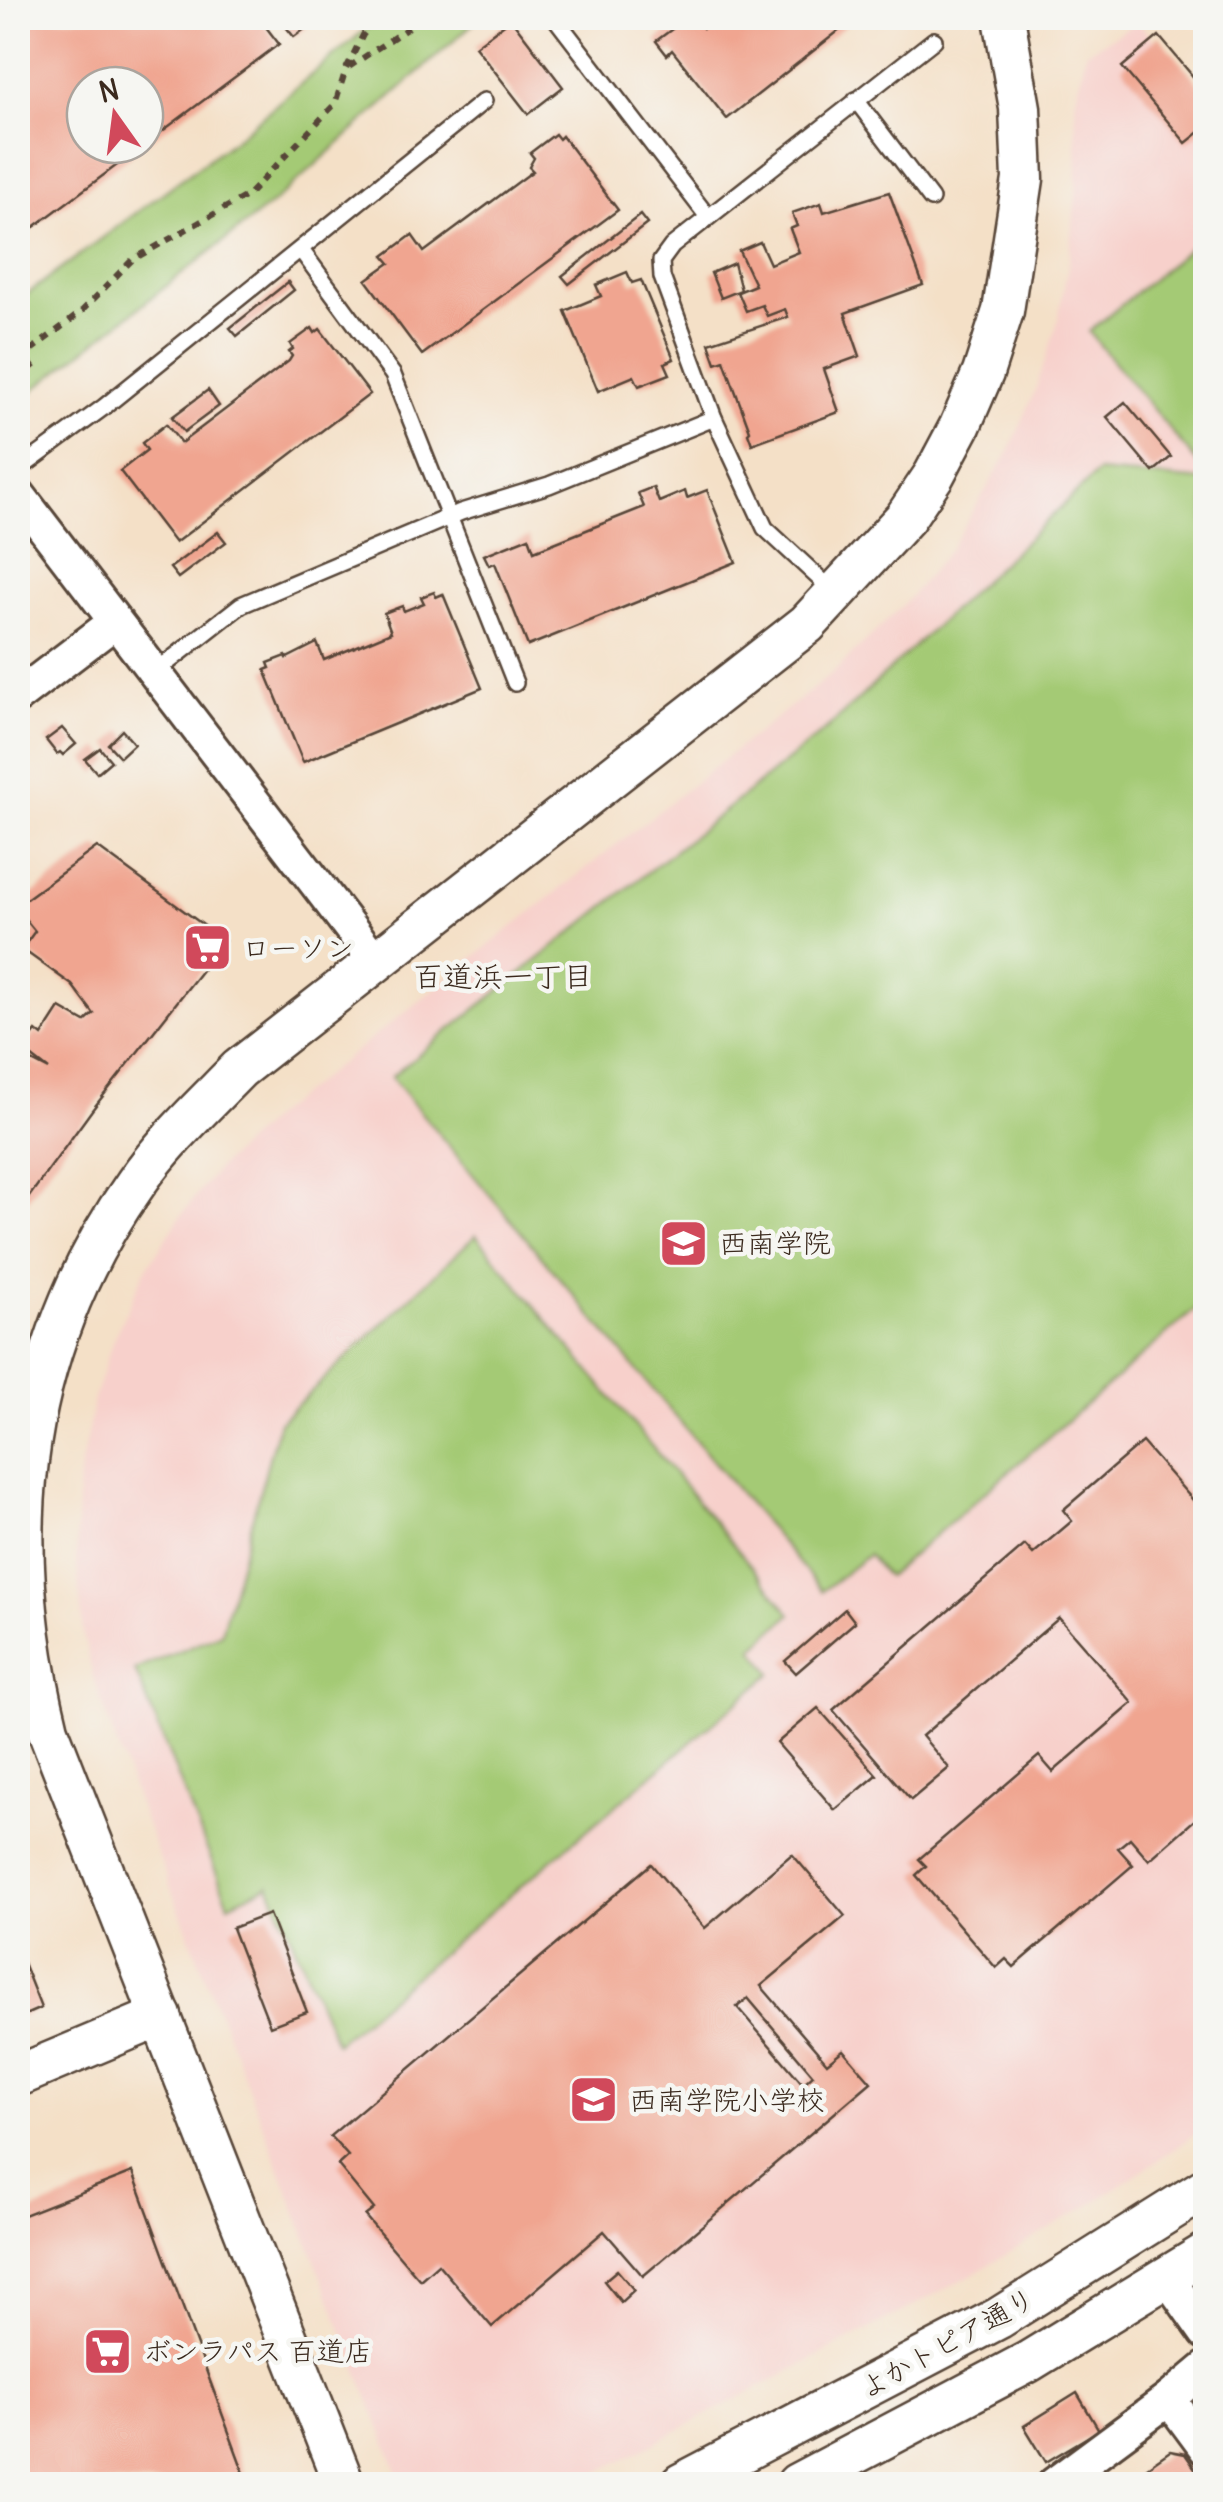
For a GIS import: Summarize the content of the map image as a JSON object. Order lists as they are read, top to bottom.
{
  "streets": {
    "street": ["よかトピア通り"]
  },
  "districts": ["百道浜一丁目"],
  "places": {
    "supermarket": ["ローソン", "ボンラパス 百道店"],
    "school or university": ["西南学院", "西南学院小学校"]
  },
  "north": "top"
}
